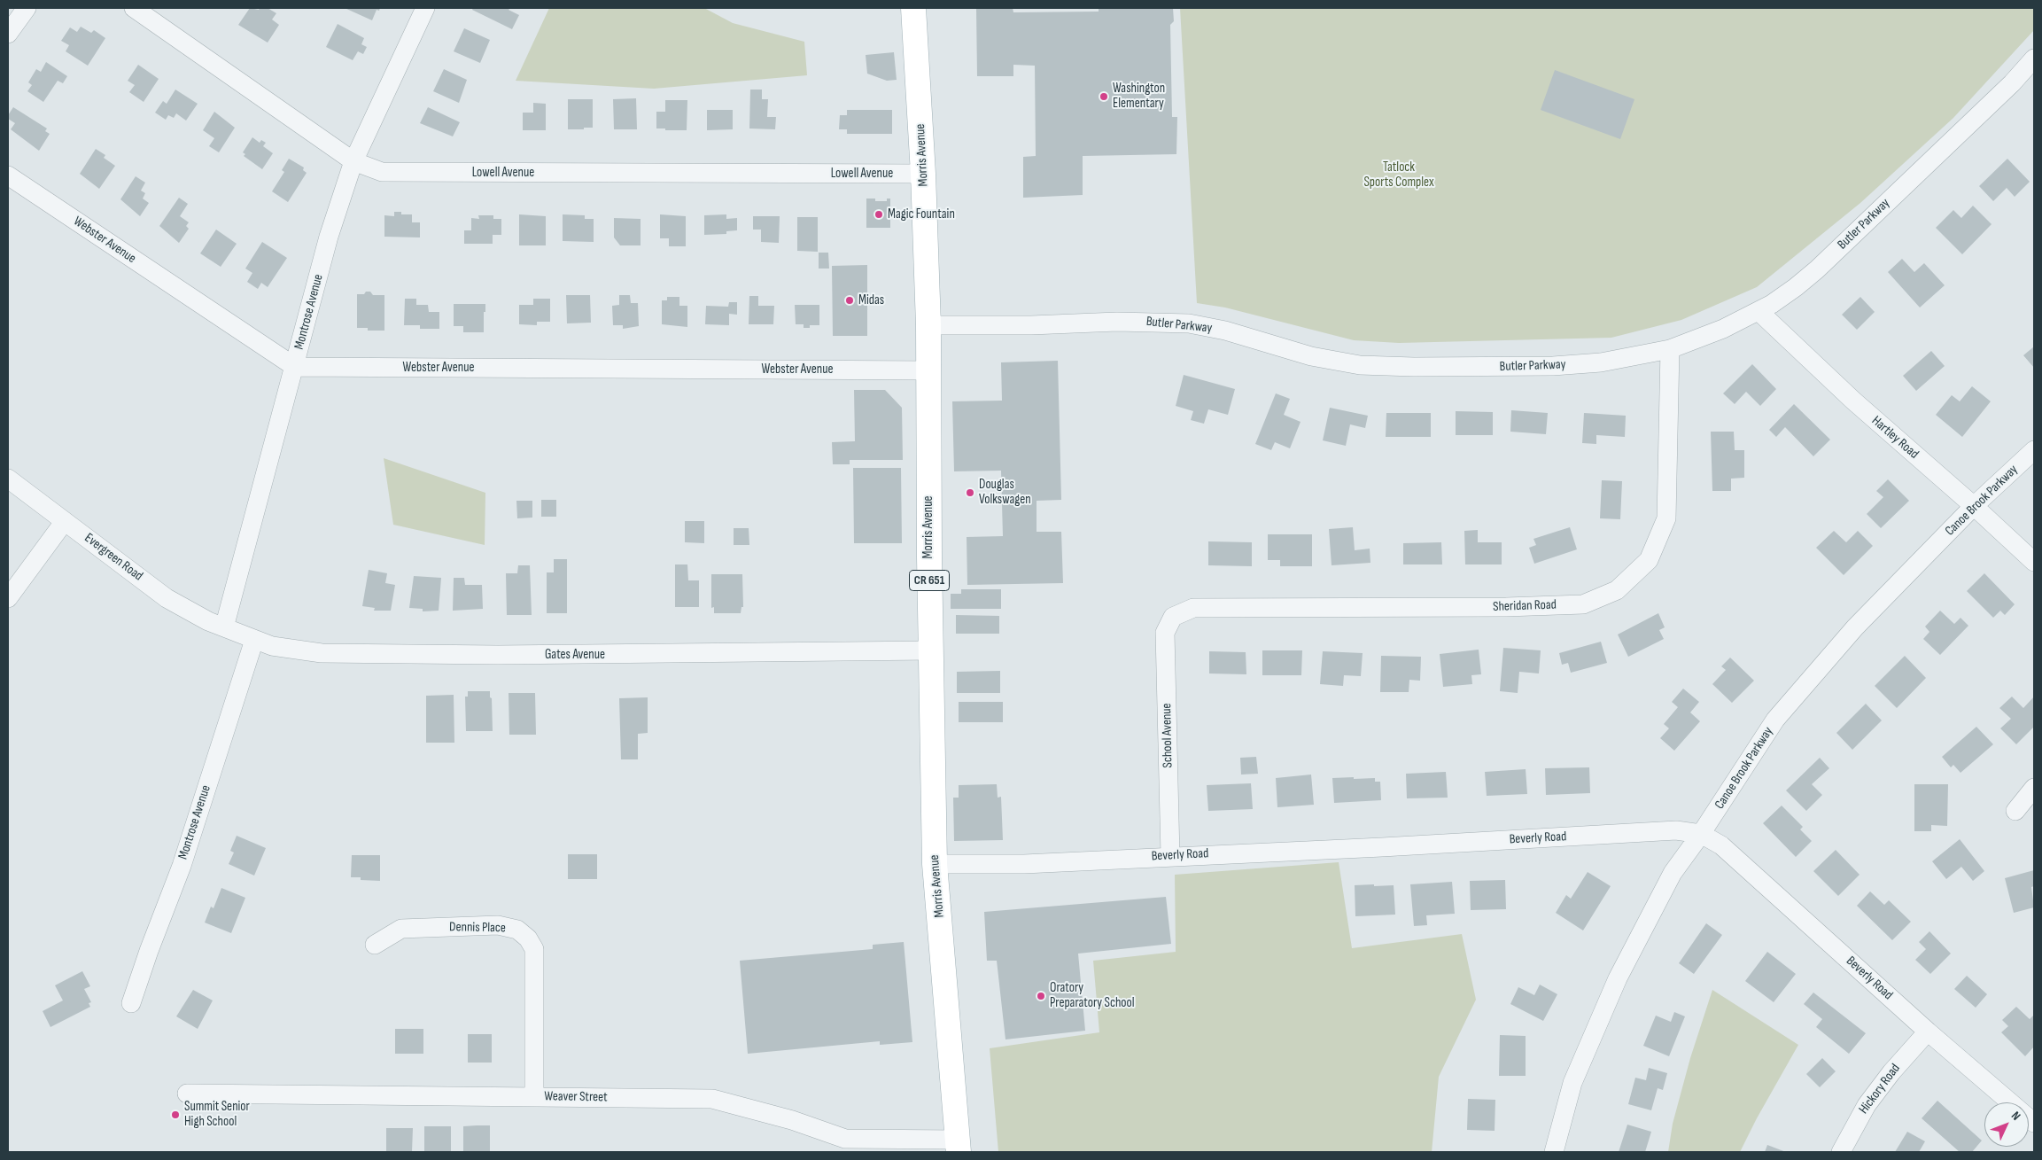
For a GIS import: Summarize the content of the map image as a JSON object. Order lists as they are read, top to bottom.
{
  "streets": {
    "main road": ["Morris Avenue", "CR 651"],
    "street": [
      "Lowell Avenue",
      "Butler Parkway",
      "Webster Avenue",
      "Montrose Avenue",
      "Hartley Road",
      "Canoe Brook Parkway",
      "Evergreen Road",
      "Sheridan Road",
      "Gates Avenue",
      "School Avenue",
      "Beverly Road",
      "Dennis Place",
      "Hickory Road",
      "Weaver Street"
    ]
  },
  "crossings": [
    ["Morris Avenue", "Lowell Avenue"],
    ["Morris Avenue", "Butler Parkway"],
    ["Morris Avenue", "Webster Avenue"],
    ["Morris Avenue", "Gates Avenue"],
    ["Morris Avenue", "Beverly Road"],
    ["Morris Avenue", "Weaver Street"],
    ["Lowell Avenue", "Montrose Avenue"],
    ["Butler Parkway", "Hartley Road"],
    ["Butler Parkway", "Sheridan Road"],
    ["Webster Avenue", "Montrose Avenue"],
    ["Montrose Avenue", "Evergreen Road"],
    ["Montrose Avenue", "Gates Avenue"],
    ["Hartley Road", "Canoe Brook Parkway"],
    ["Canoe Brook Parkway", "Beverly Road"],
    ["Evergreen Road", "Gates Avenue"],
    ["Sheridan Road", "School Avenue"],
    ["School Avenue", "Beverly Road"],
    ["Beverly Road", "Hickory Road"],
    ["Dennis Place", "Weaver Street"]
  ],
  "parks": ["Tatlock Sports Complex"],
  "places": [
    "Washington Elementary",
    "Magic Fountain",
    "Midas",
    "Douglas Volkswagen",
    "Oratory Preparatory School",
    "Summit Senior High School"
  ],
  "north": "top right"
}
